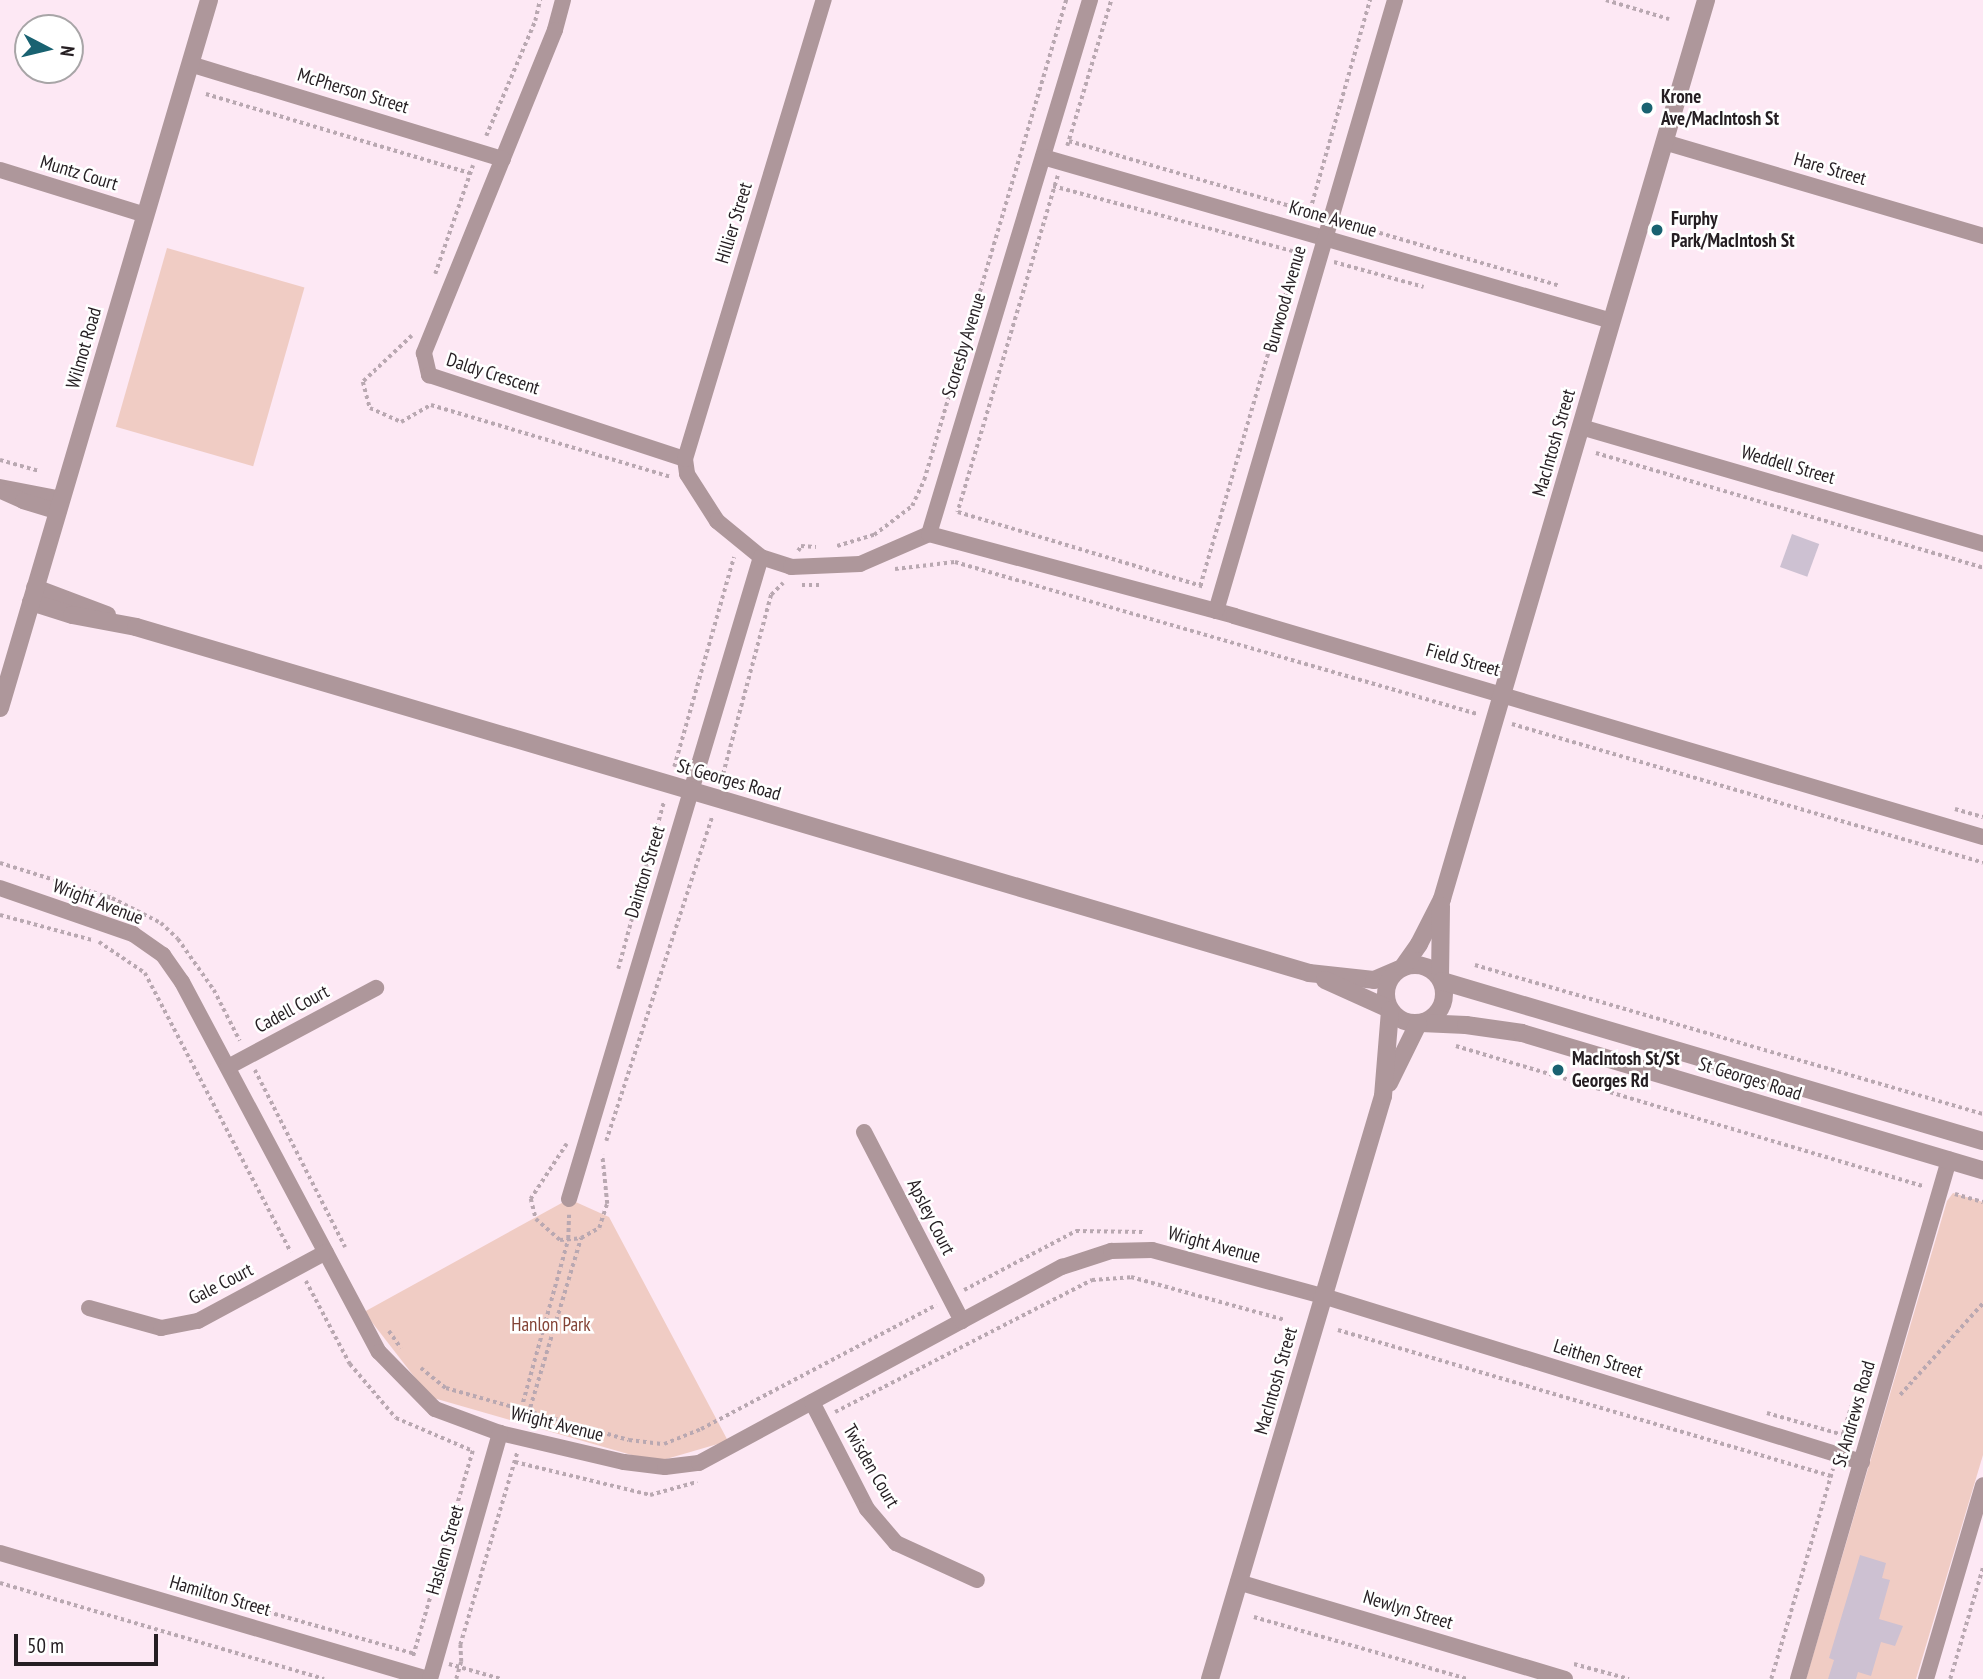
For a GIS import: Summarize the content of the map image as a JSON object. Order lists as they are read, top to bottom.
{
  "streets": {
    "street": [
      "McPherson Street",
      "Hare Street",
      "Muntz Court",
      "Krone Avenue",
      "Hillier Street",
      "Burwood Avenue",
      "Scoresby Avenue",
      "Wilmot Road",
      "Daldy Crescent",
      "MacIntosh Street",
      "Weddell Street",
      "Field Street",
      "St Georges Road",
      "Dainton Street",
      "Wright Avenue",
      "Cadell Court",
      "Apsley Court",
      "Gale Court",
      "Leithen Street",
      "St Andrews Road",
      "Twisden Court",
      "Haslem Street",
      "Hamilton Street",
      "Newlyn Street"
    ]
  },
  "crossings": [
    ["McPherson Street", "Wilmot Road"],
    ["McPherson Street", "Daldy Crescent"],
    ["Hare Street", "MacIntosh Street"],
    ["Muntz Court", "Wilmot Road"],
    ["Krone Avenue", "Burwood Avenue"],
    ["Krone Avenue", "Scoresby Avenue"],
    ["Krone Avenue", "MacIntosh Street"],
    ["Hillier Street", "Daldy Crescent"],
    ["Burwood Avenue", "Field Street"],
    ["Scoresby Avenue", "Field Street"],
    ["Wilmot Road", "St Georges Road"],
    ["MacIntosh Street", "Weddell Street"],
    ["MacIntosh Street", "Field Street"],
    ["MacIntosh Street", "St Georges Road"],
    ["MacIntosh Street", "Wright Avenue"],
    ["MacIntosh Street", "Leithen Street"],
    ["MacIntosh Street", "Newlyn Street"],
    ["St Georges Road", "Dainton Street"],
    ["St Georges Road", "St Andrews Road"],
    ["Wright Avenue", "Cadell Court"],
    ["Wright Avenue", "Apsley Court"],
    ["Wright Avenue", "Gale Court"],
    ["Wright Avenue", "Leithen Street"],
    ["Wright Avenue", "Twisden Court"],
    ["Wright Avenue", "Haslem Street"],
    ["Leithen Street", "St Andrews Road"],
    ["Haslem Street", "Hamilton Street"]
  ],
  "parks": ["Hanlon Park"],
  "places": ["Krone Ave/MacIntosh St", "Furphy Park/MacIntosh St", "MacIntosh St/St Georges Rd"],
  "scale_bar": "50 m",
  "north": "right"
}
